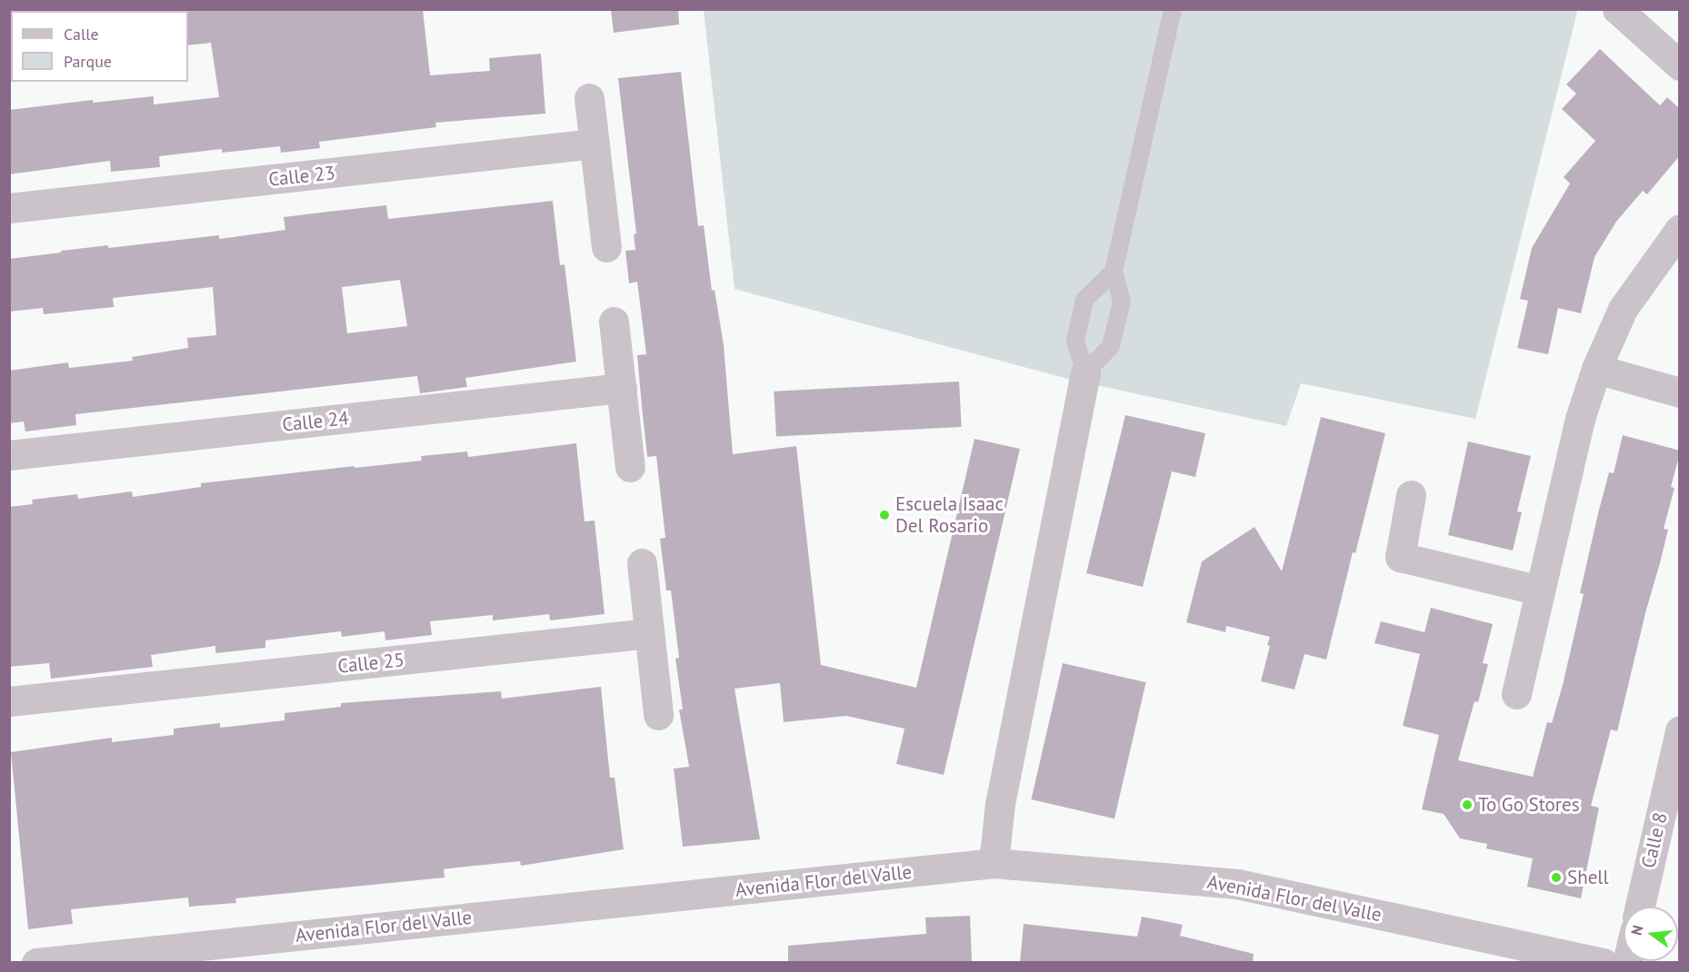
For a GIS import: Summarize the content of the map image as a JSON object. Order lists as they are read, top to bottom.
{
  "streets": {
    "street": [
      "Calle 23",
      "Calle 24",
      "Calle 25",
      "Calle 8",
      "Avenida Flor del Valle"
    ]
  },
  "places": ["Escuela Isaac Del Rosario", "To Go Stores", "Shell"],
  "legend": ["Calle", "Parque"],
  "north": "left"
}
